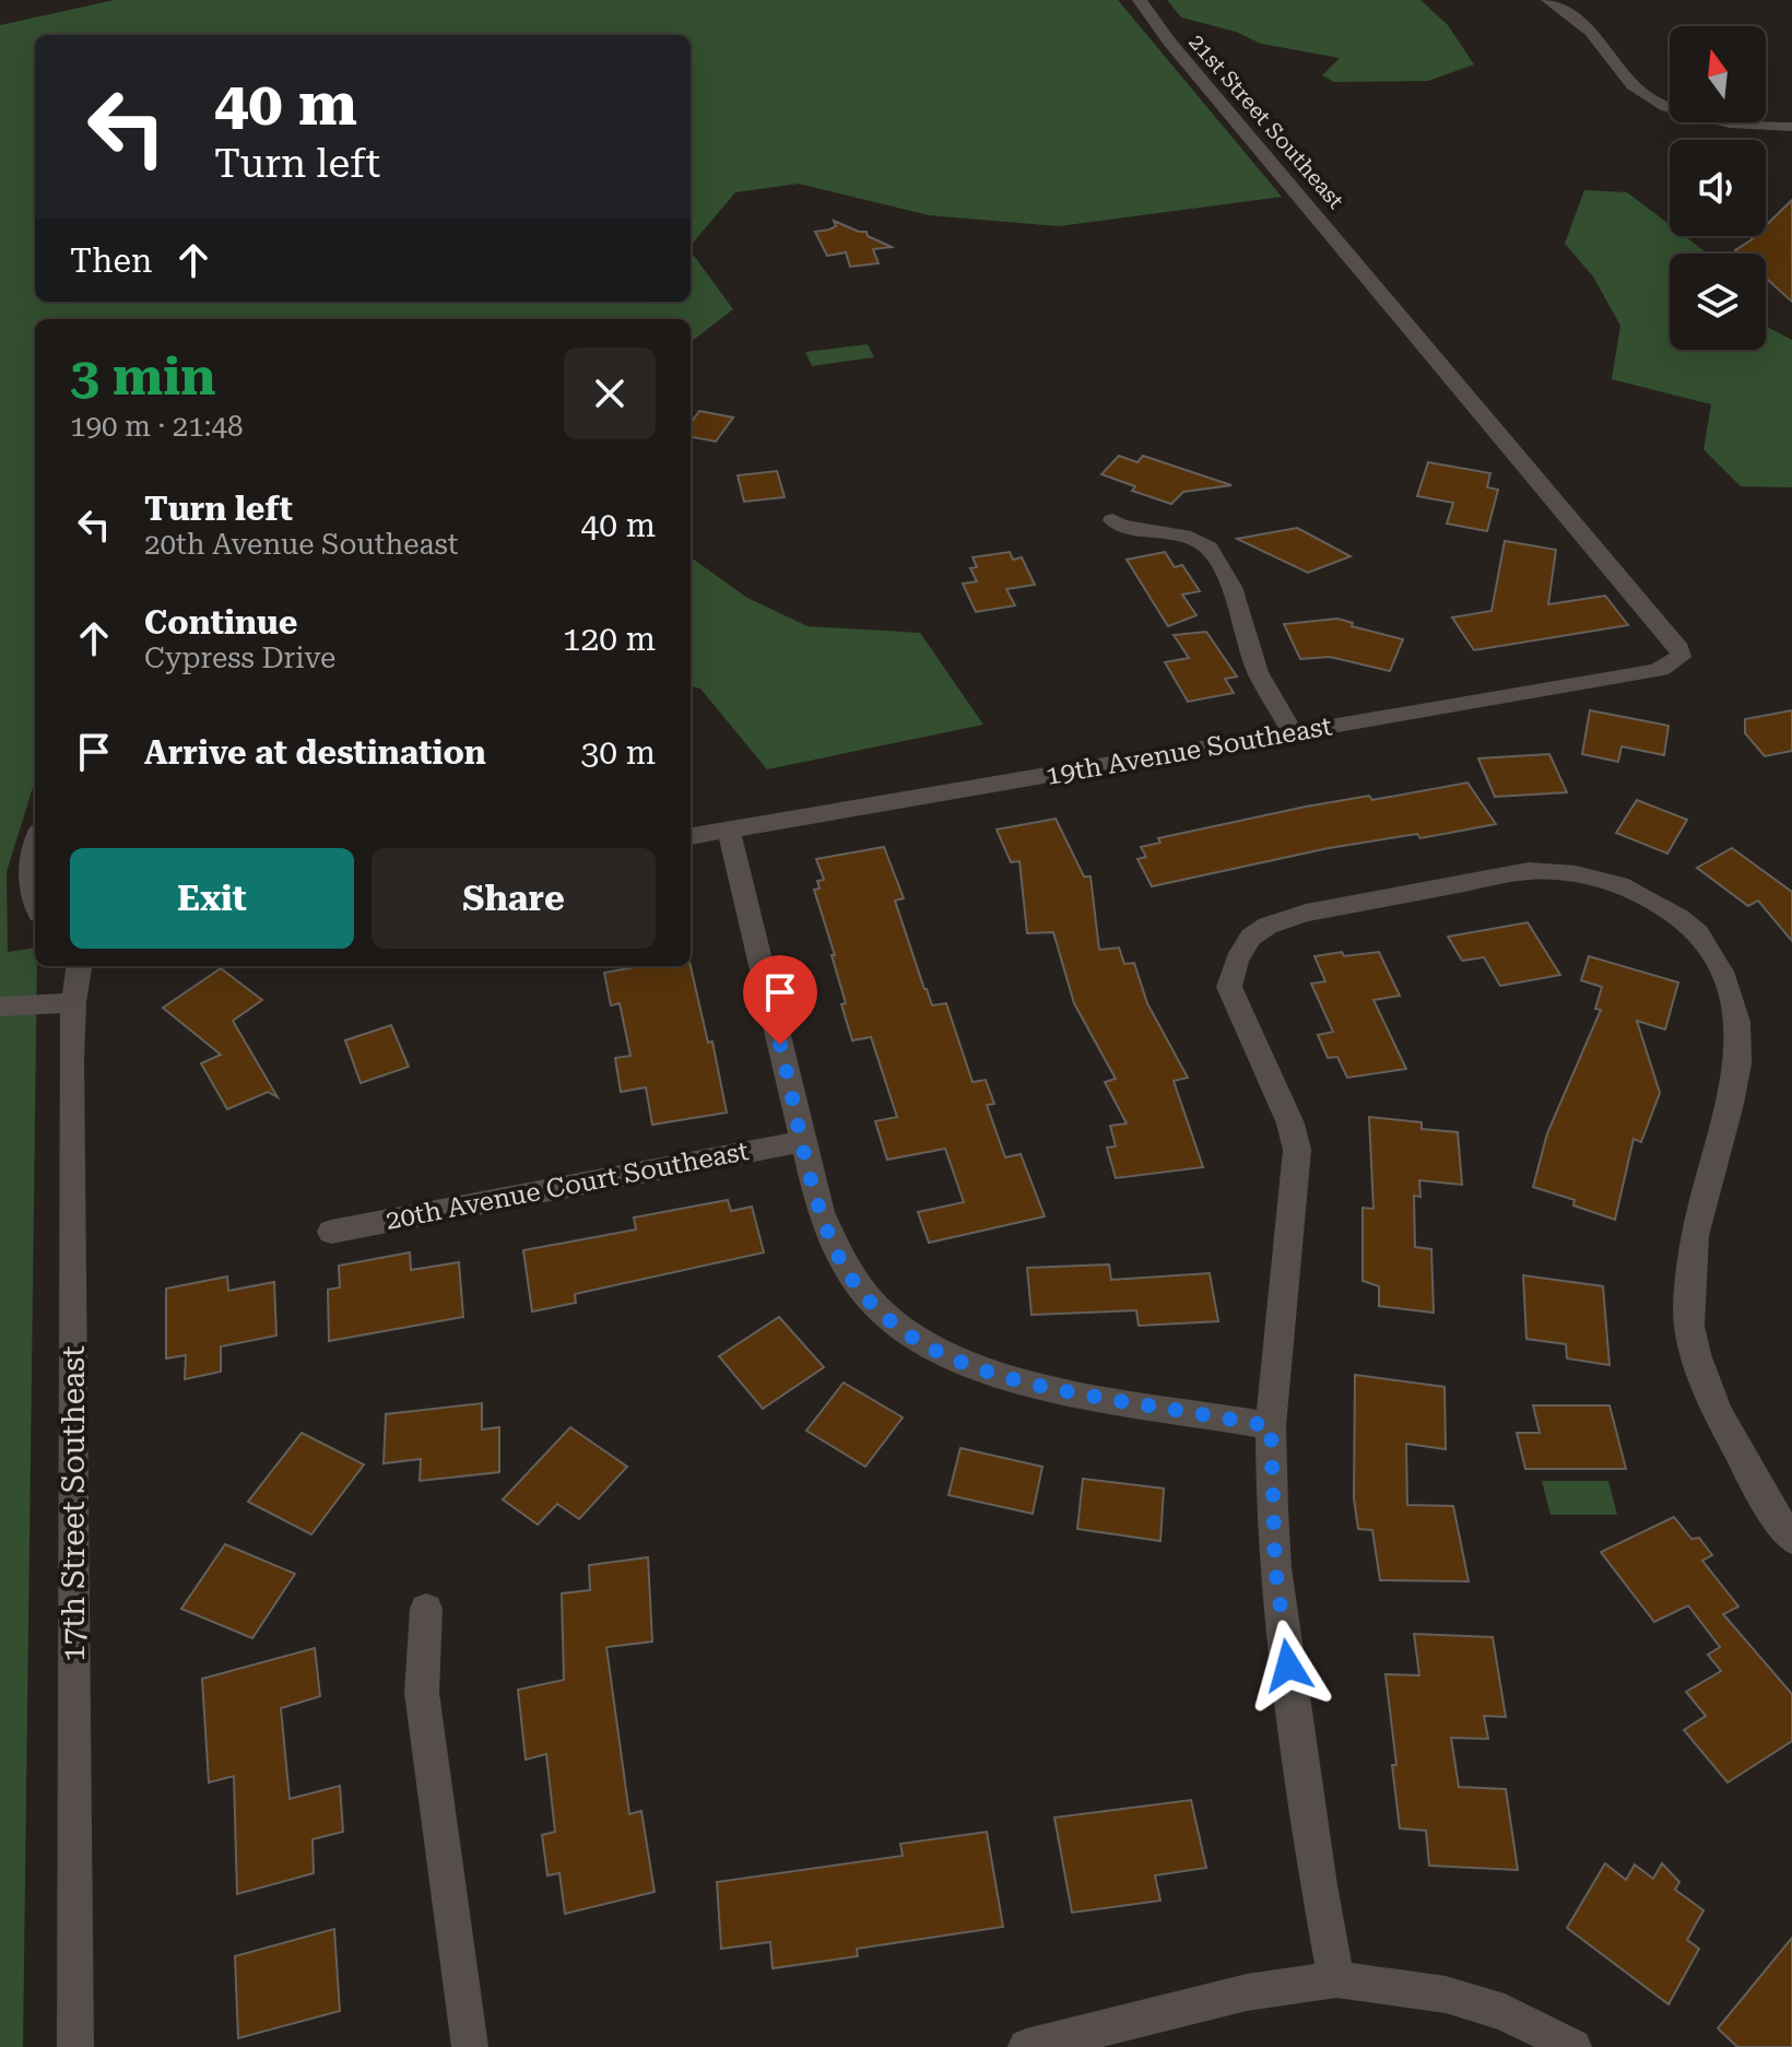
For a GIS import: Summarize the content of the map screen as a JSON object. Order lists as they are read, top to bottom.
{
  "streets": {
    "street": [
      "21st Street Southeast",
      "19th Avenue Southeast",
      "20th Avenue Court Southeast",
      "17th Street Southeast"
    ]
  },
  "crossings": [
    ["21st Street Southeast", "19th Avenue Southeast"]
  ],
  "north": "top",
  "page": {
    "turn": ["40 m", "Turn left"],
    "then": "Then",
    "heading": ["3 min", "190 m · 21:48"],
    "list": [
      {
        "name": "Turn left",
        "note": "20th Avenue Southeast",
        "value": "40 m"
      },
      {
        "name": "Continue",
        "note": "Cypress Drive",
        "value": "120 m"
      },
      {
        "name": "Arrive at destination",
        "value": "30 m"
      }
    ],
    "buttons": ["Exit", "Share"]
  }
}
